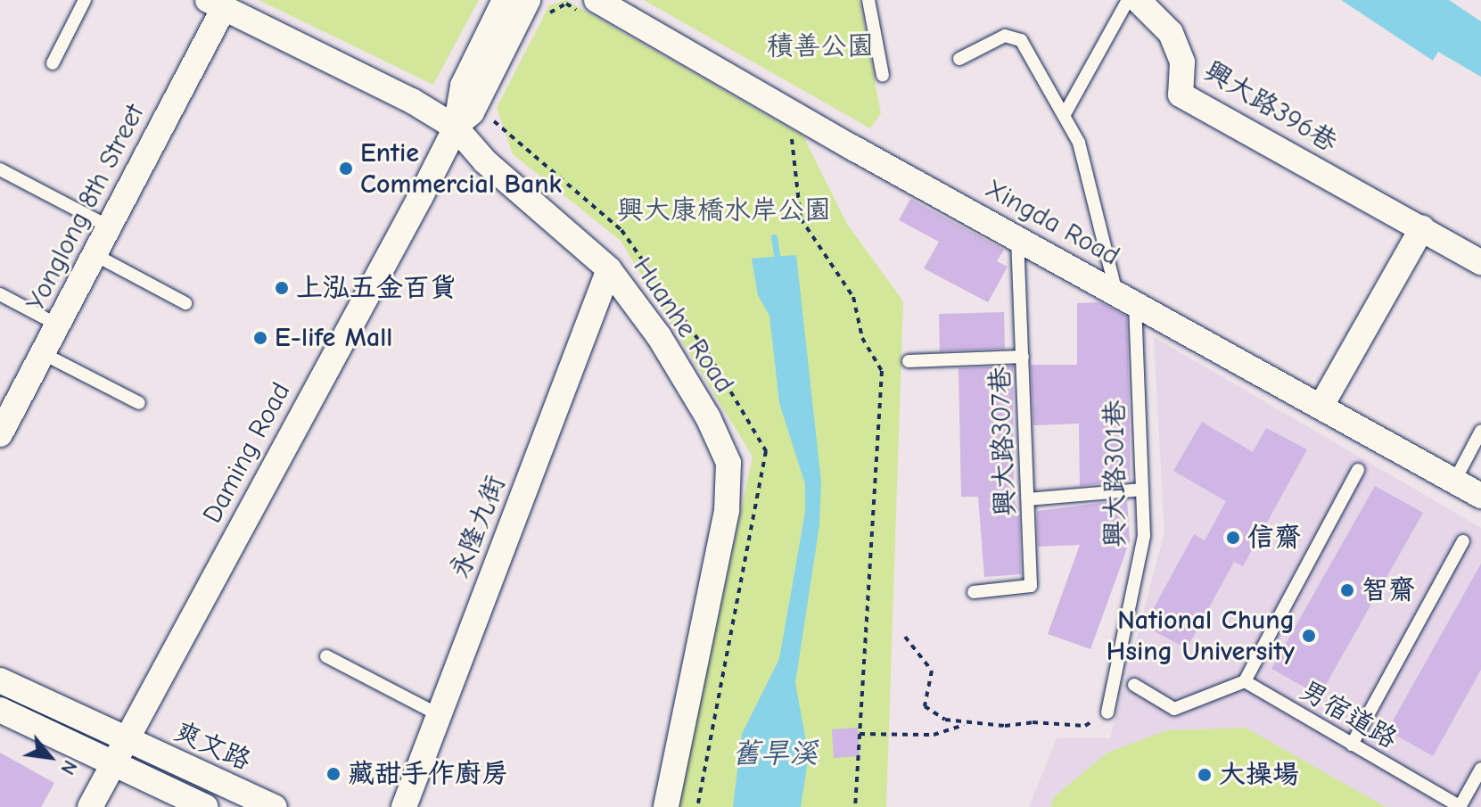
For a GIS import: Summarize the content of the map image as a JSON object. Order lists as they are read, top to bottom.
{
  "streets": {
    "street": [
      "興大路396巷",
      "Yonglong 8th Street",
      "Xingda Road",
      "Huanhe Road",
      "Daming Road",
      "永隆九街",
      "爽文路"
    ],
    "lane": ["興大路307巷", "興大路301巷", "男宿道路"]
  },
  "crossings": [
    ["Yonglong 8th Street", "Huanhe Road"],
    ["Xingda Road", "興大路307巷"],
    ["Xingda Road", "興大路301巷"],
    ["Huanhe Road", "Daming Road"],
    ["Huanhe Road", "永隆九街"],
    ["Daming Road", "爽文路"]
  ],
  "water": ["舊旱溪"],
  "parks": ["積善公園", "興大康橋水岸公園"],
  "places": [
    "Entie Commercial Bank",
    "上泓五金百貨",
    "E-life Mall",
    "信齋",
    "智齋",
    "National Chung Hsing University",
    "藏甜手作廚房",
    "大操場"
  ],
  "north": "bottom right"
}
